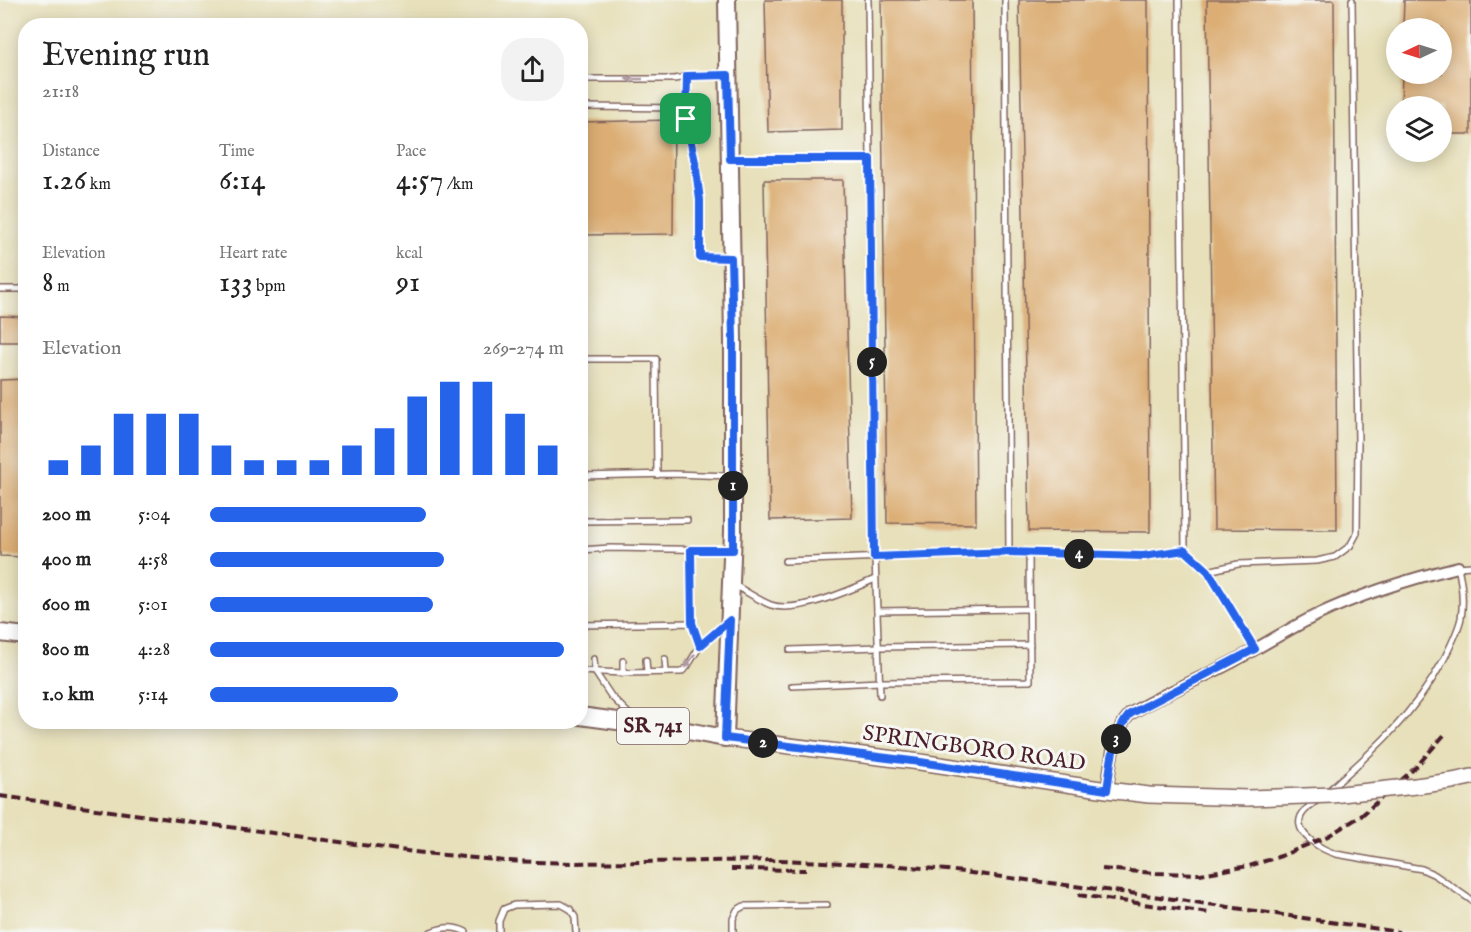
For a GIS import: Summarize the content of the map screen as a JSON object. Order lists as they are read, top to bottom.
{
  "streets": {
    "main road": ["SR 741", "SPRINGBORO ROAD"]
  },
  "north": "left",
  "page": {
    "heading": ["Evening run", "21:18"],
    "stats": [
      ["Distance", "1.26 km"],
      ["Time", "6:14"],
      ["Pace", "4:57 /km"],
      ["Elevation", "8 m"],
      ["Heart rate", "133 bpm"],
      ["kcal", "91"]
    ],
    "chart": ["Elevation", "269–274 m"],
    "pins": [
      "5",
      "1",
      "4",
      "3",
      "2"
    ],
    "list": [
      {
        "name": "200 m",
        "note": "5:04"
      },
      {
        "name": "400 m",
        "note": "4:58"
      },
      {
        "name": "600 m",
        "note": "5:01"
      },
      {
        "name": "800 m",
        "note": "4:28"
      },
      {
        "name": "1.0 km",
        "note": "5:14"
      }
    ]
  }
}
